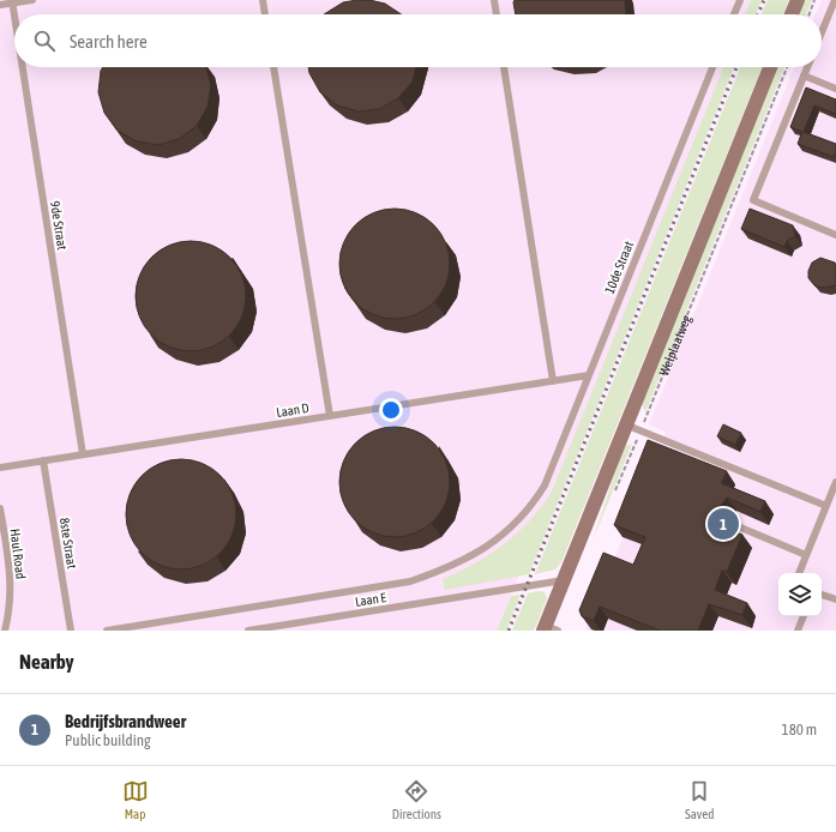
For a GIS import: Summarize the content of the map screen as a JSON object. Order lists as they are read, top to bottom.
{
  "streets": {
    "street": ["Welplaatweg"],
    "lane": [
      "9de Straat",
      "10de Straat",
      "Laan D",
      "8ste Straat",
      "Haul Road",
      "Laan E"
    ]
  },
  "crossings": [
    ["9de Straat", "Laan D"],
    ["10de Straat", "Laan D"],
    ["Welplaatweg", "Laan E"],
    ["Laan D", "8ste Straat"]
  ],
  "page": {
    "search": "Search here",
    "pins": "1",
    "heading": "Nearby",
    "list": [
      {
        "mark": "1",
        "name": "Bedrijfsbrandweer",
        "note": "Public building",
        "value": "180 m"
      }
    ],
    "nav": ["Map", "Directions", "Saved"]
  }
}
